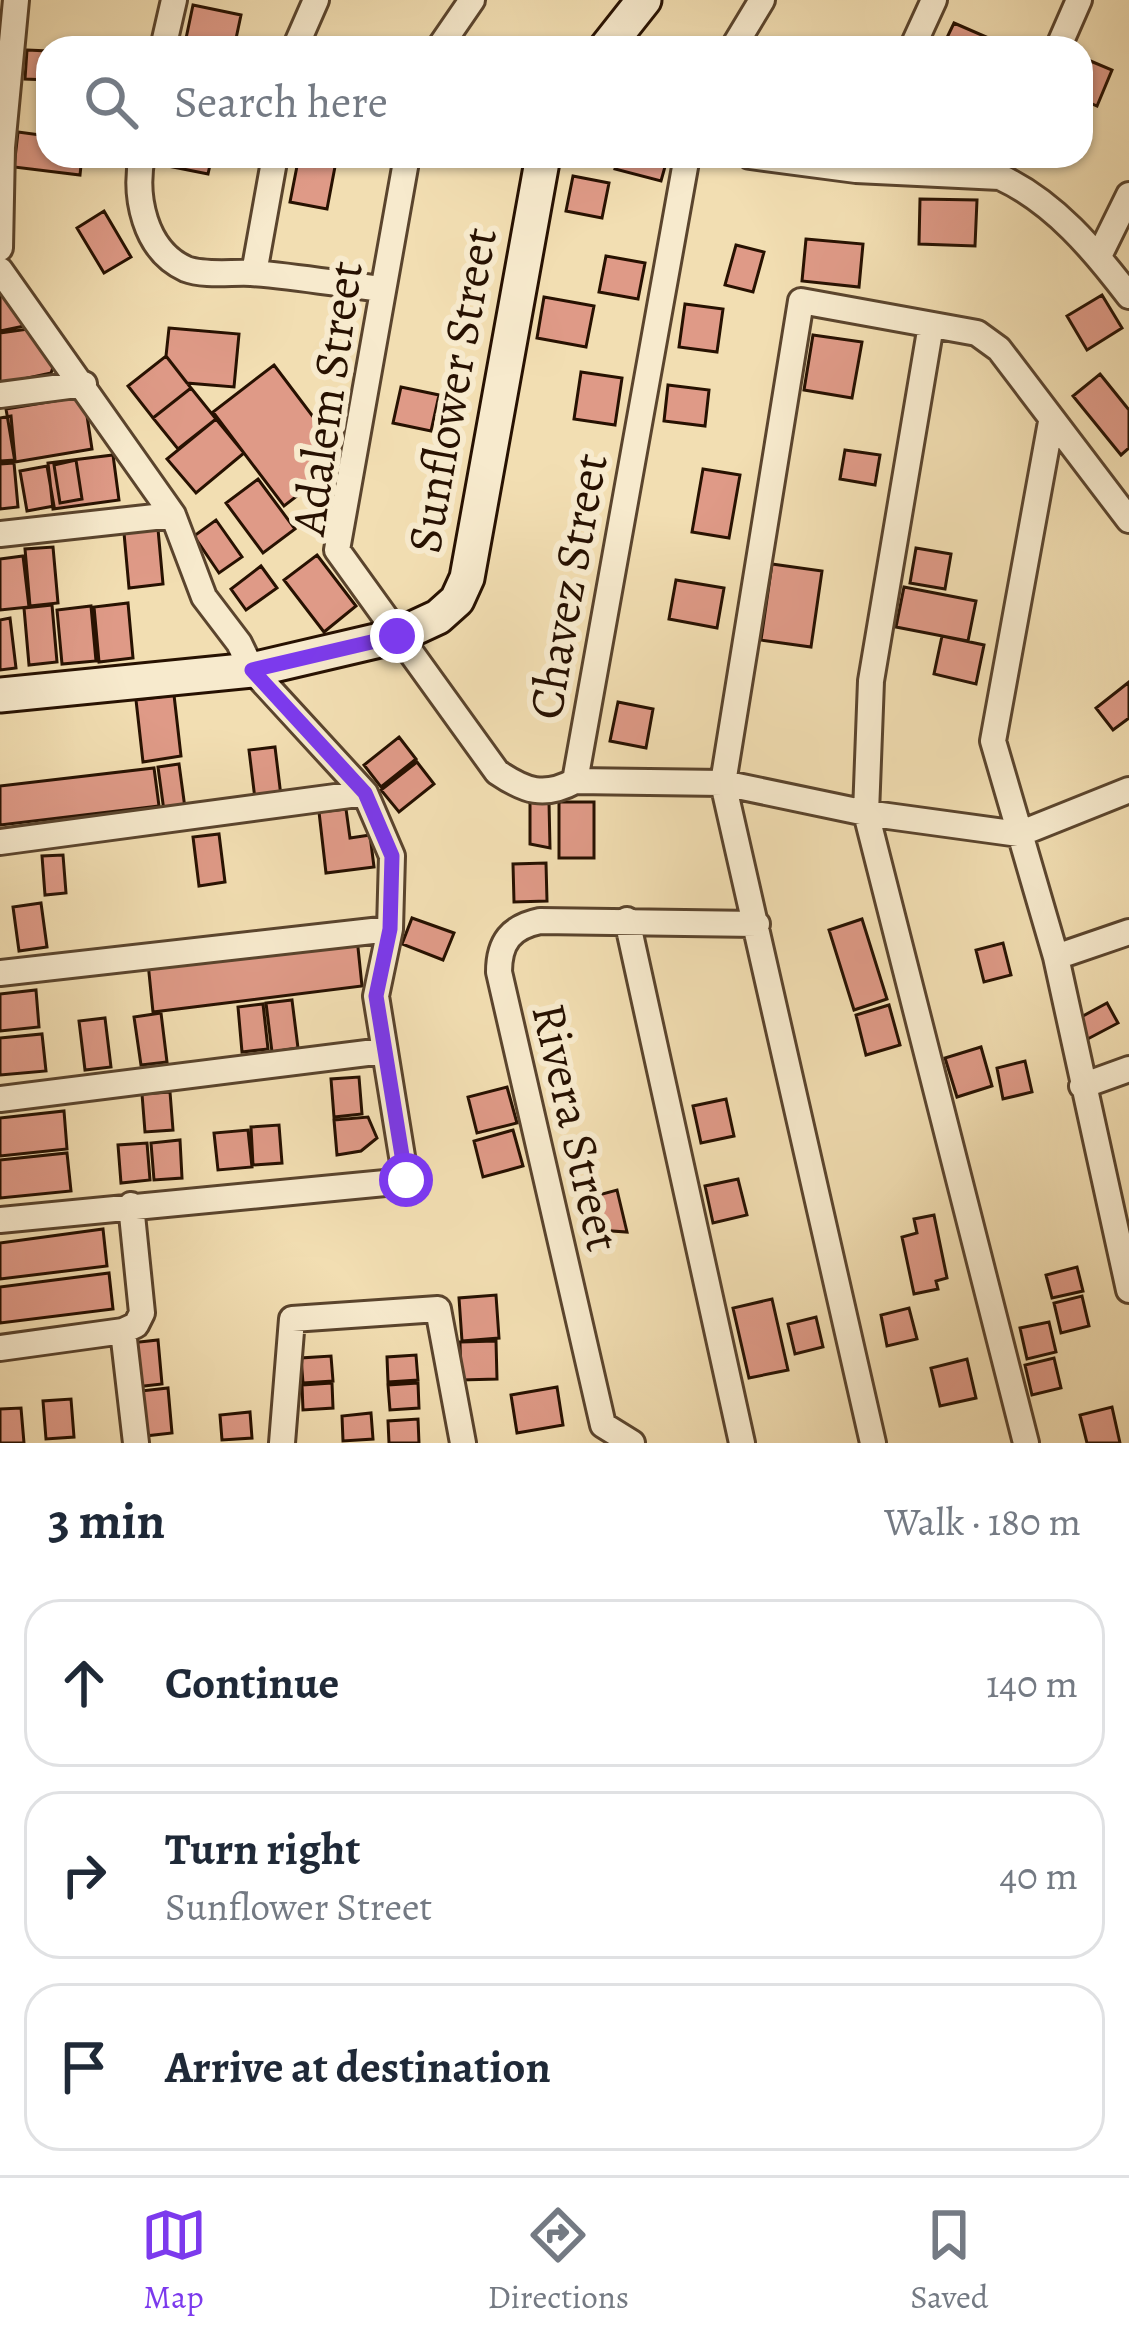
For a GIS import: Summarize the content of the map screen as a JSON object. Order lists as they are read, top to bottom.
{
  "streets": {
    "main road": ["Sunflower Street"],
    "street": ["Adalem Street", "Chavez Street", "Rivera Street"]
  },
  "crossings": [
    ["Sunflower Street", "Adalem Street"],
    ["Sunflower Street", "Chavez Street"],
    ["Adalem Street", "Chavez Street"]
  ],
  "page": {
    "search": "Search here",
    "heading": ["3 min", "Walk · 180 m"],
    "list": [
      ["Continue", "140 m"],
      ["Turn right", "Sunflower Street", "40 m"],
      "Arrive at destination"
    ],
    "nav": ["Map", "Directions", "Saved"]
  }
}
